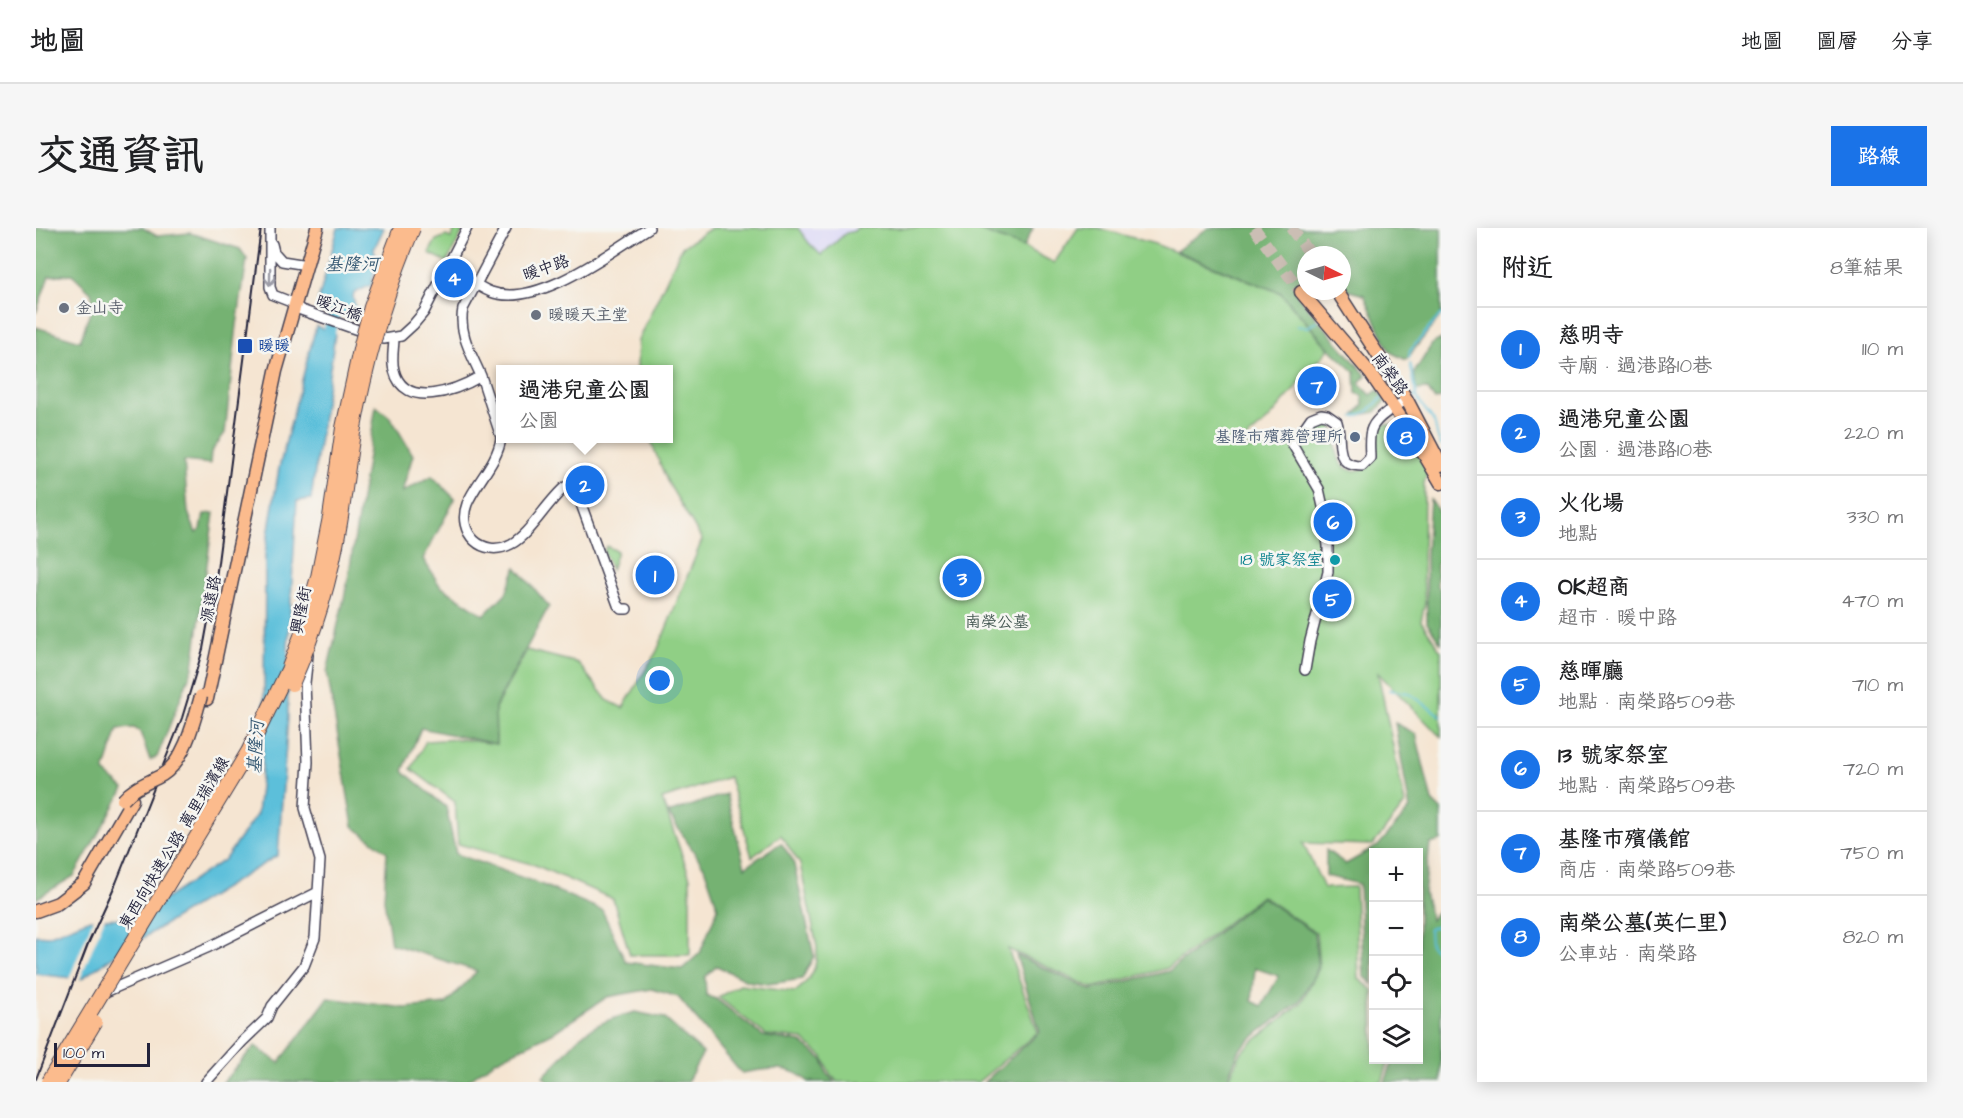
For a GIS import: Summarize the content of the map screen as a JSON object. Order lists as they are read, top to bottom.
{
  "streets": {
    "highway": ["東西向快速公路 萬里瑞濱線"],
    "main road": ["南榮路", "源遠路"],
    "street": ["暖中路", "暖江橋", "興隆街"]
  },
  "crossings": [
    ["暖江橋", "源遠路"],
    ["暖江橋", "興隆街"]
  ],
  "one_way": ["暖江橋"],
  "water": ["基隆河"],
  "parks": ["南榮公墓"],
  "places": {
    "other": [
      "金山寺",
      "暖暖天主堂",
      "基隆市殯葬管理所",
      "18 號家祭室"
    ],
    "transit": ["暖暖"]
  },
  "scale_bar": "100 m",
  "north": "right",
  "page": {
    "header": "地圖",
    "nav": ["地圖", "圖層", "分享"],
    "title": "交通資訊",
    "buttons": "路線",
    "heading": ["附近", "8筆結果"],
    "pins": [
      "4",
      "7",
      "8",
      "2",
      "6",
      "1",
      "3",
      "5"
    ],
    "list": [
      {
        "mark": "1",
        "name": "慈明寺",
        "note": "寺廟 · 過港路10巷",
        "value": "110 m"
      },
      {
        "mark": "2",
        "name": "過港兒童公園",
        "note": "公園 · 過港路10巷",
        "value": "220 m"
      },
      {
        "mark": "3",
        "name": "火化場",
        "note": "地點",
        "value": "330 m"
      },
      {
        "mark": "4",
        "name": "OK超商",
        "note": "超市 · 暖中路",
        "value": "470 m"
      },
      {
        "mark": "5",
        "name": "慈暉廳",
        "note": "地點 · 南榮路509巷",
        "value": "710 m"
      },
      {
        "mark": "6",
        "name": "13 號家祭室",
        "note": "地點 · 南榮路509巷",
        "value": "720 m"
      },
      {
        "mark": "7",
        "name": "基隆市殯儀館",
        "note": "商店 · 南榮路509巷",
        "value": "750 m"
      },
      {
        "mark": "8",
        "name": "南榮公墓(英仁里)",
        "note": "公車站 · 南榮路",
        "value": "820 m"
      }
    ],
    "popup": ["過港兒童公園", "公園"],
    "map_buttons": ["+", "−"],
    "scale": "100 m"
  }
}
